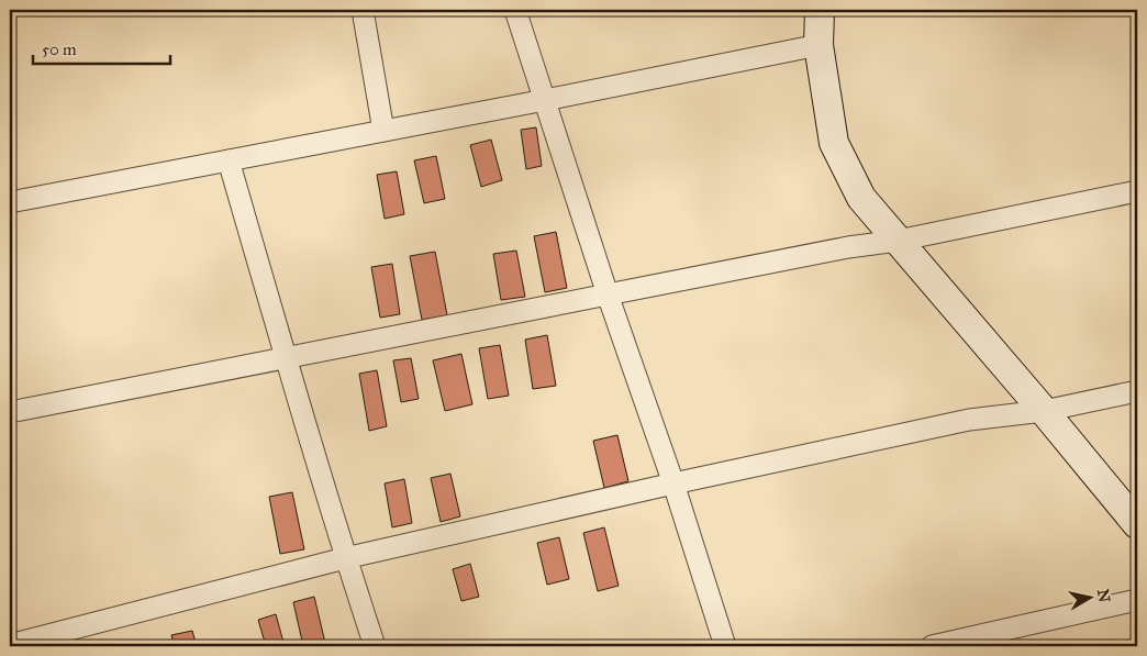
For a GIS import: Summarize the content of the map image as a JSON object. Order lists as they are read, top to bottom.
{
  "scale_bar": "50 m",
  "north": "right"
}
